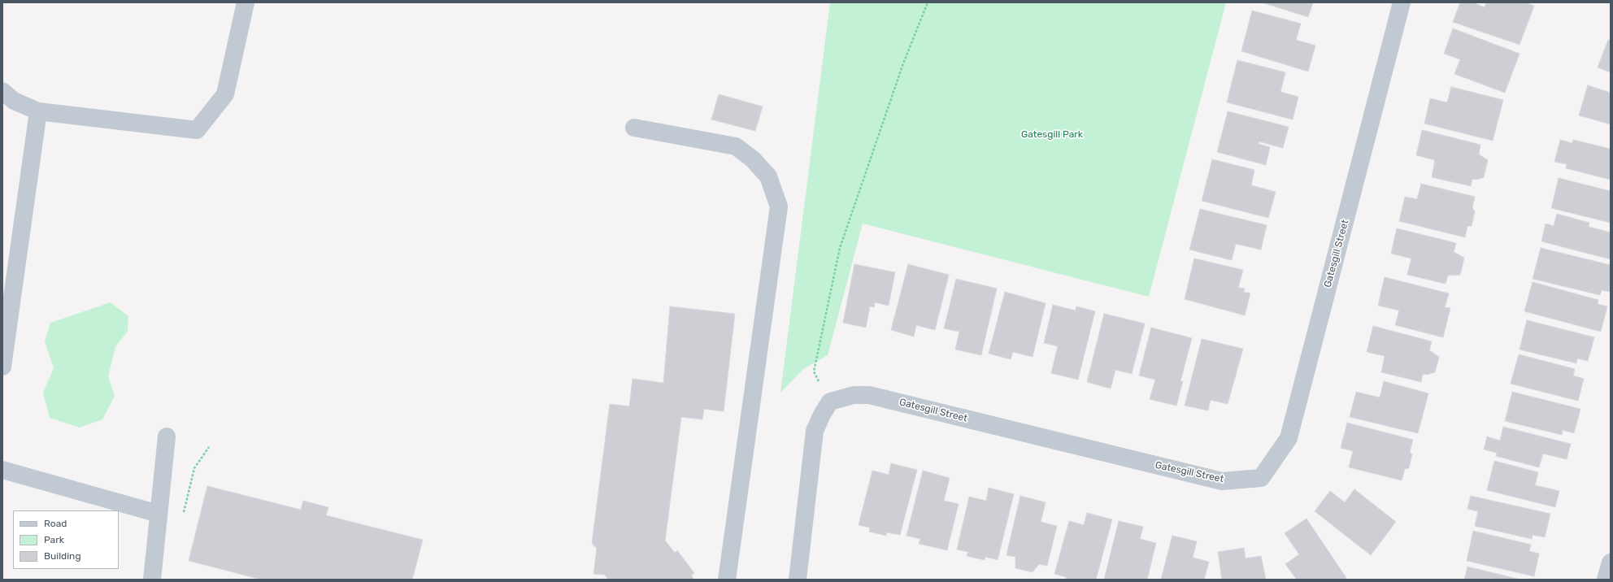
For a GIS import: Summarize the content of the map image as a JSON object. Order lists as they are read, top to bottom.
{
  "streets": {
    "street": ["Gatesgill Street"]
  },
  "parks": ["Gatesgill Park"],
  "legend": ["Road", "Park", "Building"]
}
